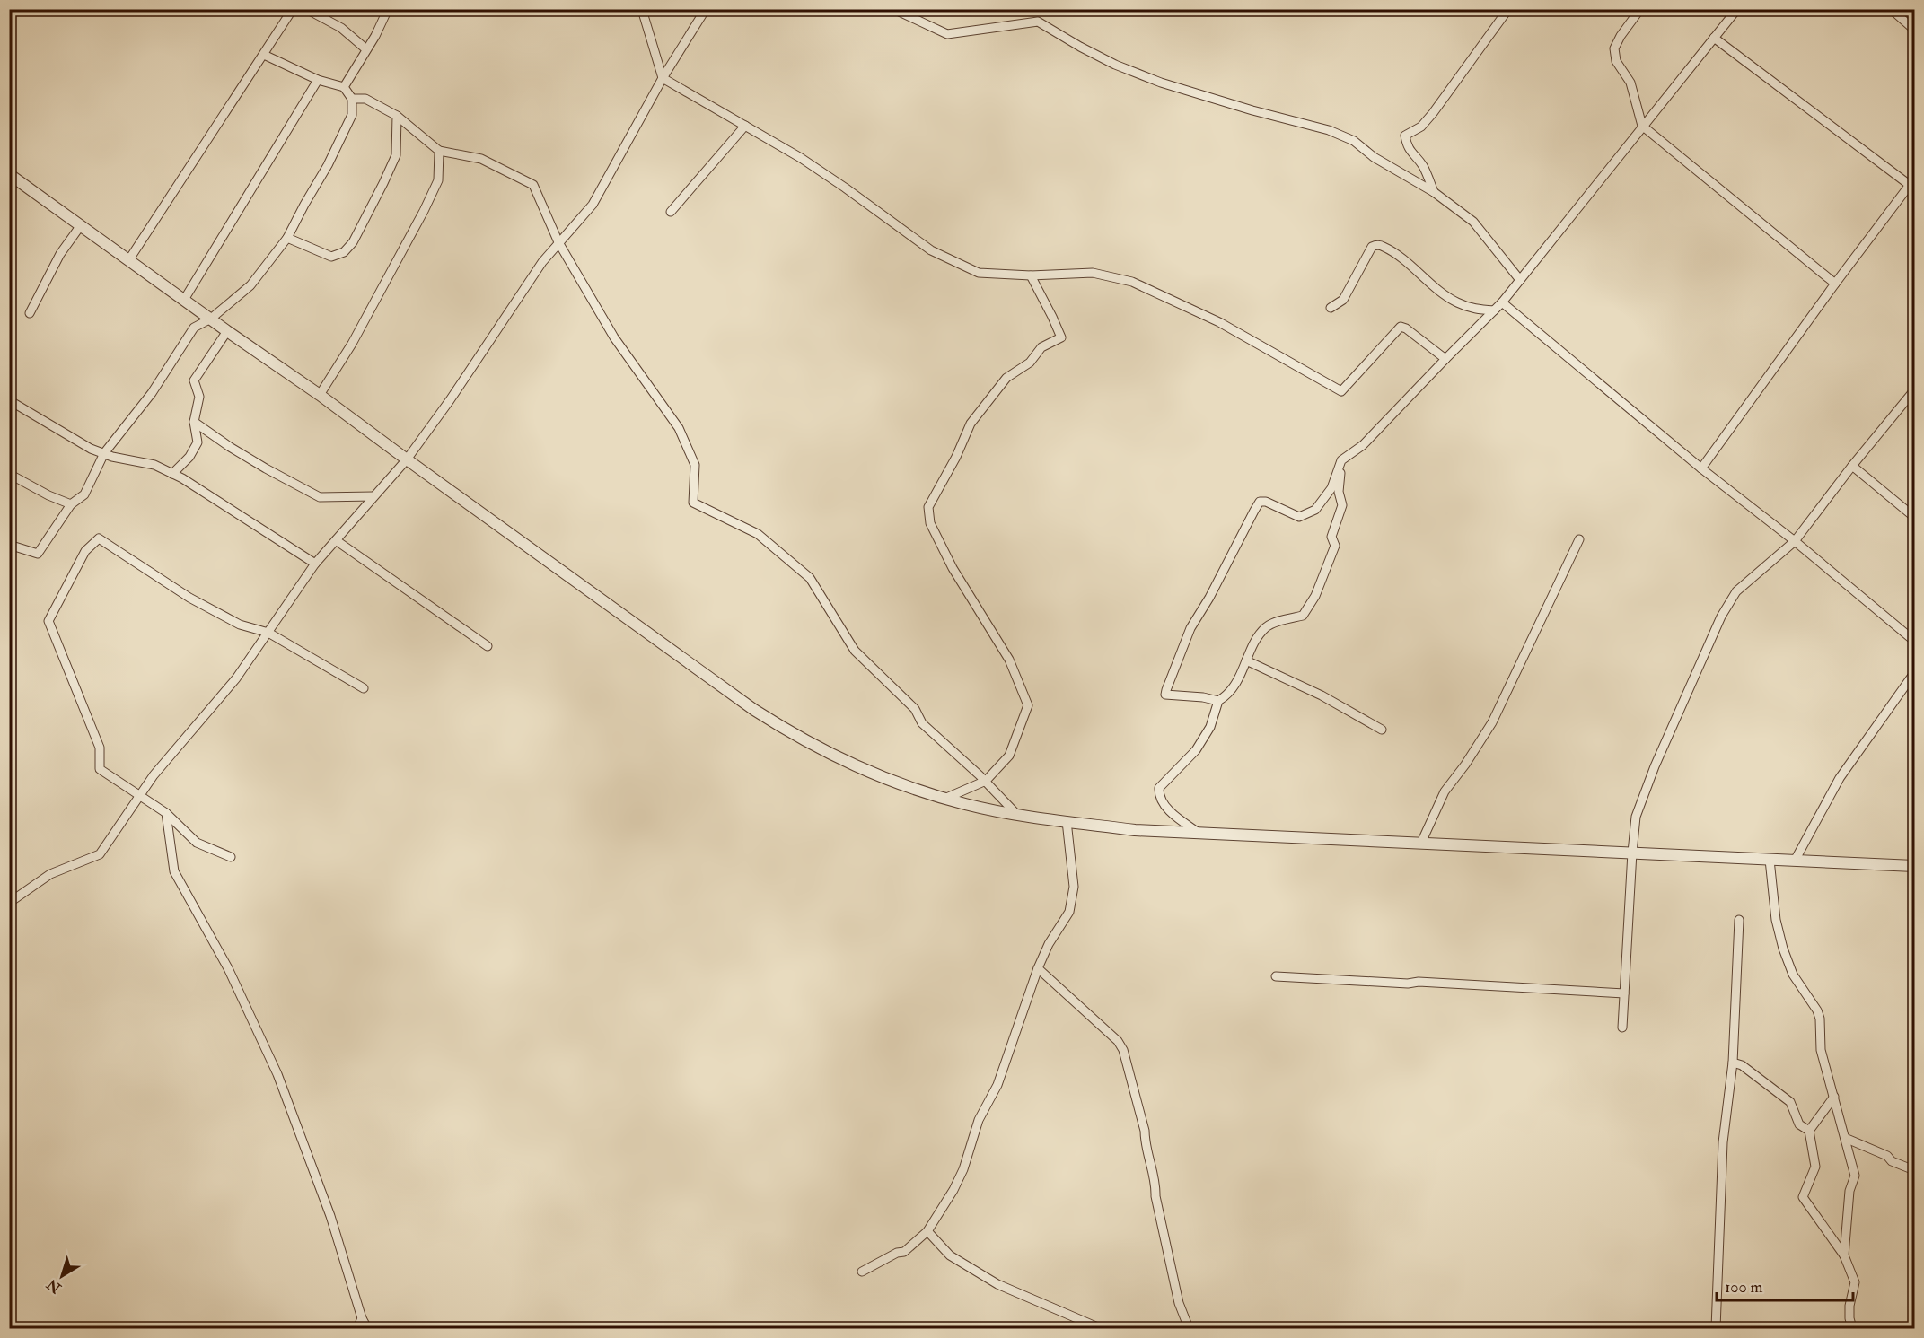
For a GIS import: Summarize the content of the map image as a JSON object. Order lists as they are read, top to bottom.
{
  "scale_bar": "100 m",
  "north": "bottom left"
}
